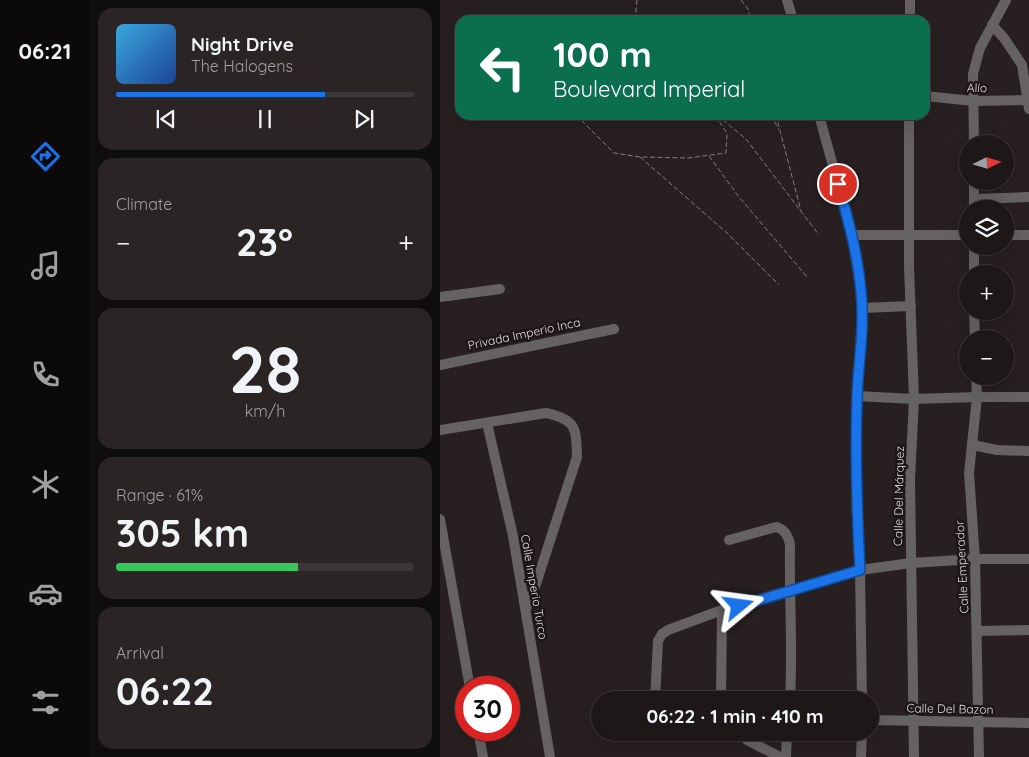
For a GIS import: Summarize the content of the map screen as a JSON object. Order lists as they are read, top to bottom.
{
  "streets": {
    "street": [
      "Alío",
      "Privada Imperio Inca",
      "Calle Del Márquez",
      "Calle Emperador",
      "Calle Imperio Turco",
      "Calle Del Bazon"
    ]
  },
  "crossings": [
    ["Calle Del Márquez", "Calle Del Bazon"],
    ["Calle Emperador", "Calle Del Bazon"]
  ],
  "north": "right",
  "page": {
    "tabs": "06:21",
    "turn": ["100 m", "Boulevard Imperial"],
    "song": ["Night Drive", "The Halogens"],
    "map_buttons": ["+", "−"],
    "tile": [
      "Climate",
      ["28", "km/h"],
      ["Range · 61%", "305 km"],
      ["Arrival", "06:22"]
    ],
    "heat": ["−", "23°", "+"],
    "limit": "30",
    "trip": "06:22 · 1 min · 410 m"
  }
}
